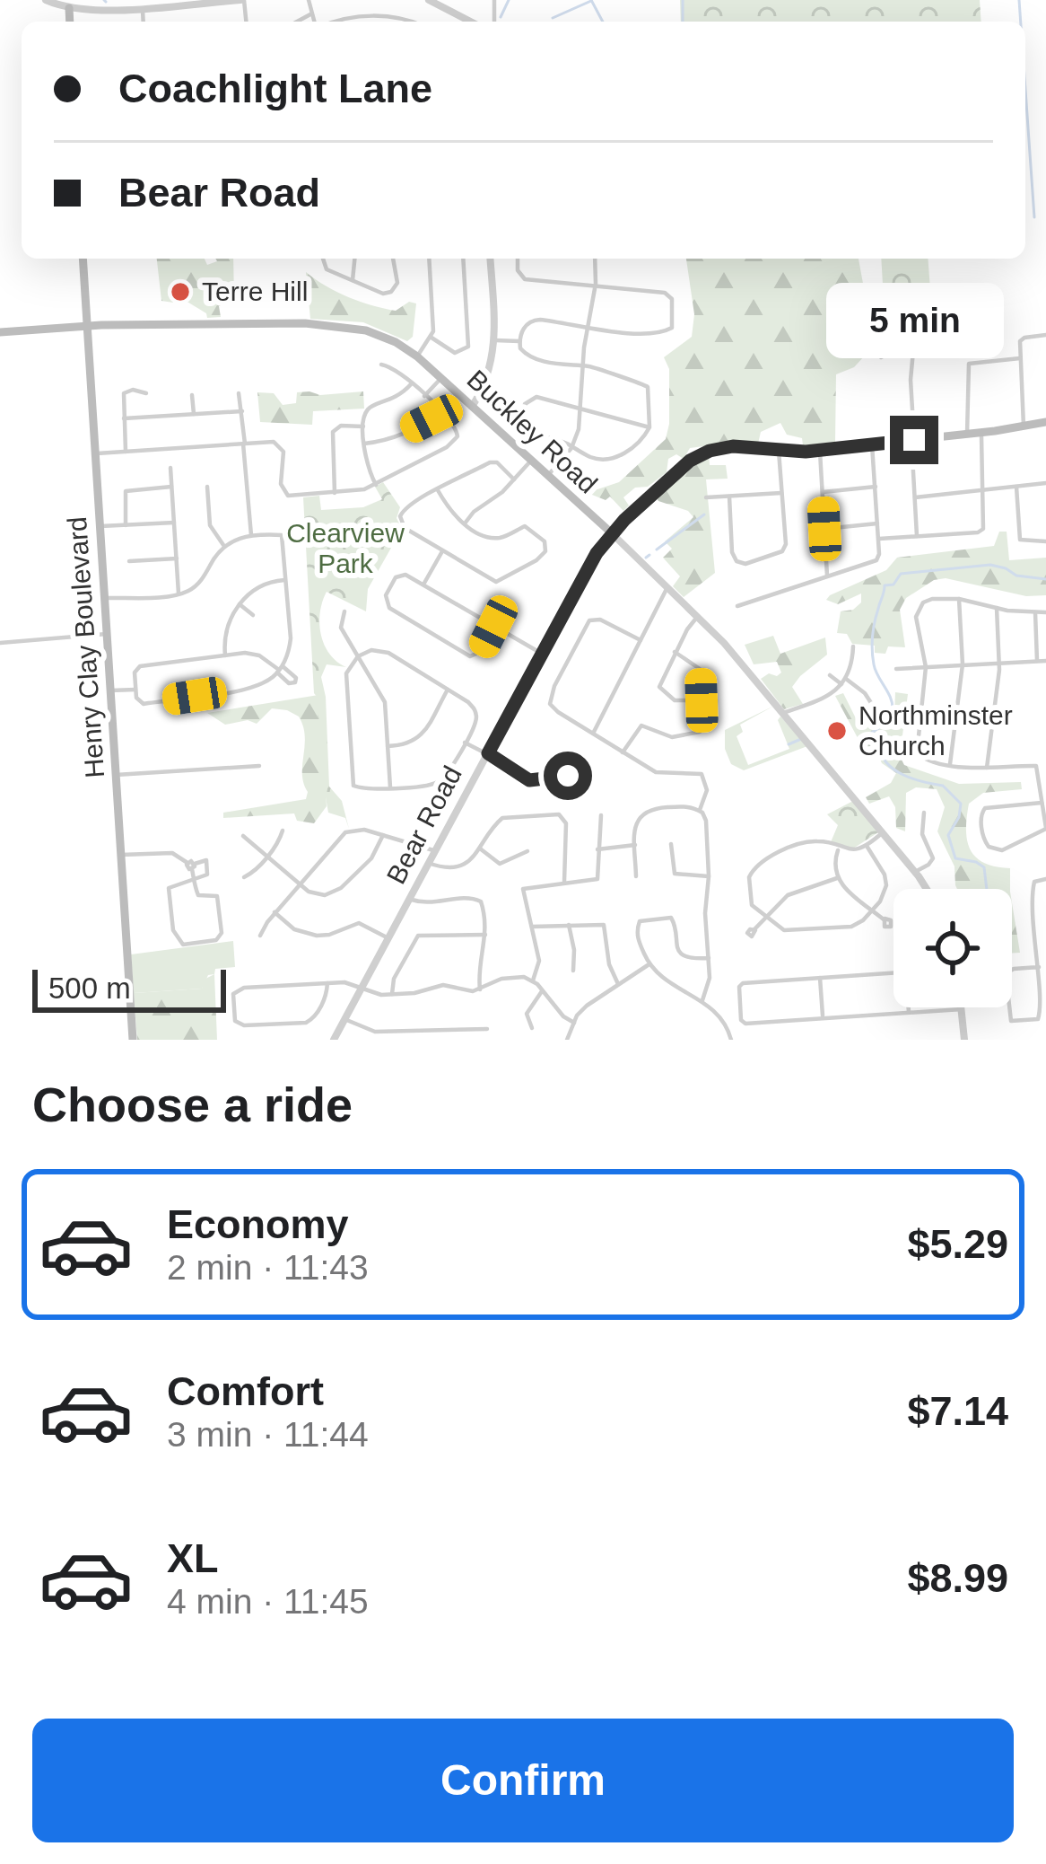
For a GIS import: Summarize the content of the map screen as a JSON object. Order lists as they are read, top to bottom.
{
  "streets": {
    "main road": ["Buckley Road", "Henry Clay Boulevard", "Bear Road"]
  },
  "crossings": [
    ["Buckley Road", "Henry Clay Boulevard"],
    ["Buckley Road", "Bear Road"]
  ],
  "parks": ["Clearview Park"],
  "places": ["Terre Hill", "Northminster Church"],
  "scale_bar": "500 m",
  "page": {
    "banner": ["Coachlight Lane", "Bear Road"],
    "bubble": "5 min",
    "scale": "500 m",
    "heading": "Choose a ride",
    "list": [
      {
        "name": "Economy",
        "note": "2 min · 11:43",
        "value": "$5.29"
      },
      {
        "name": "Comfort",
        "note": "3 min · 11:44",
        "value": "$7.14"
      },
      {
        "name": "XL",
        "note": "4 min · 11:45",
        "value": "$8.99"
      }
    ],
    "buttons": "Confirm"
  }
}
